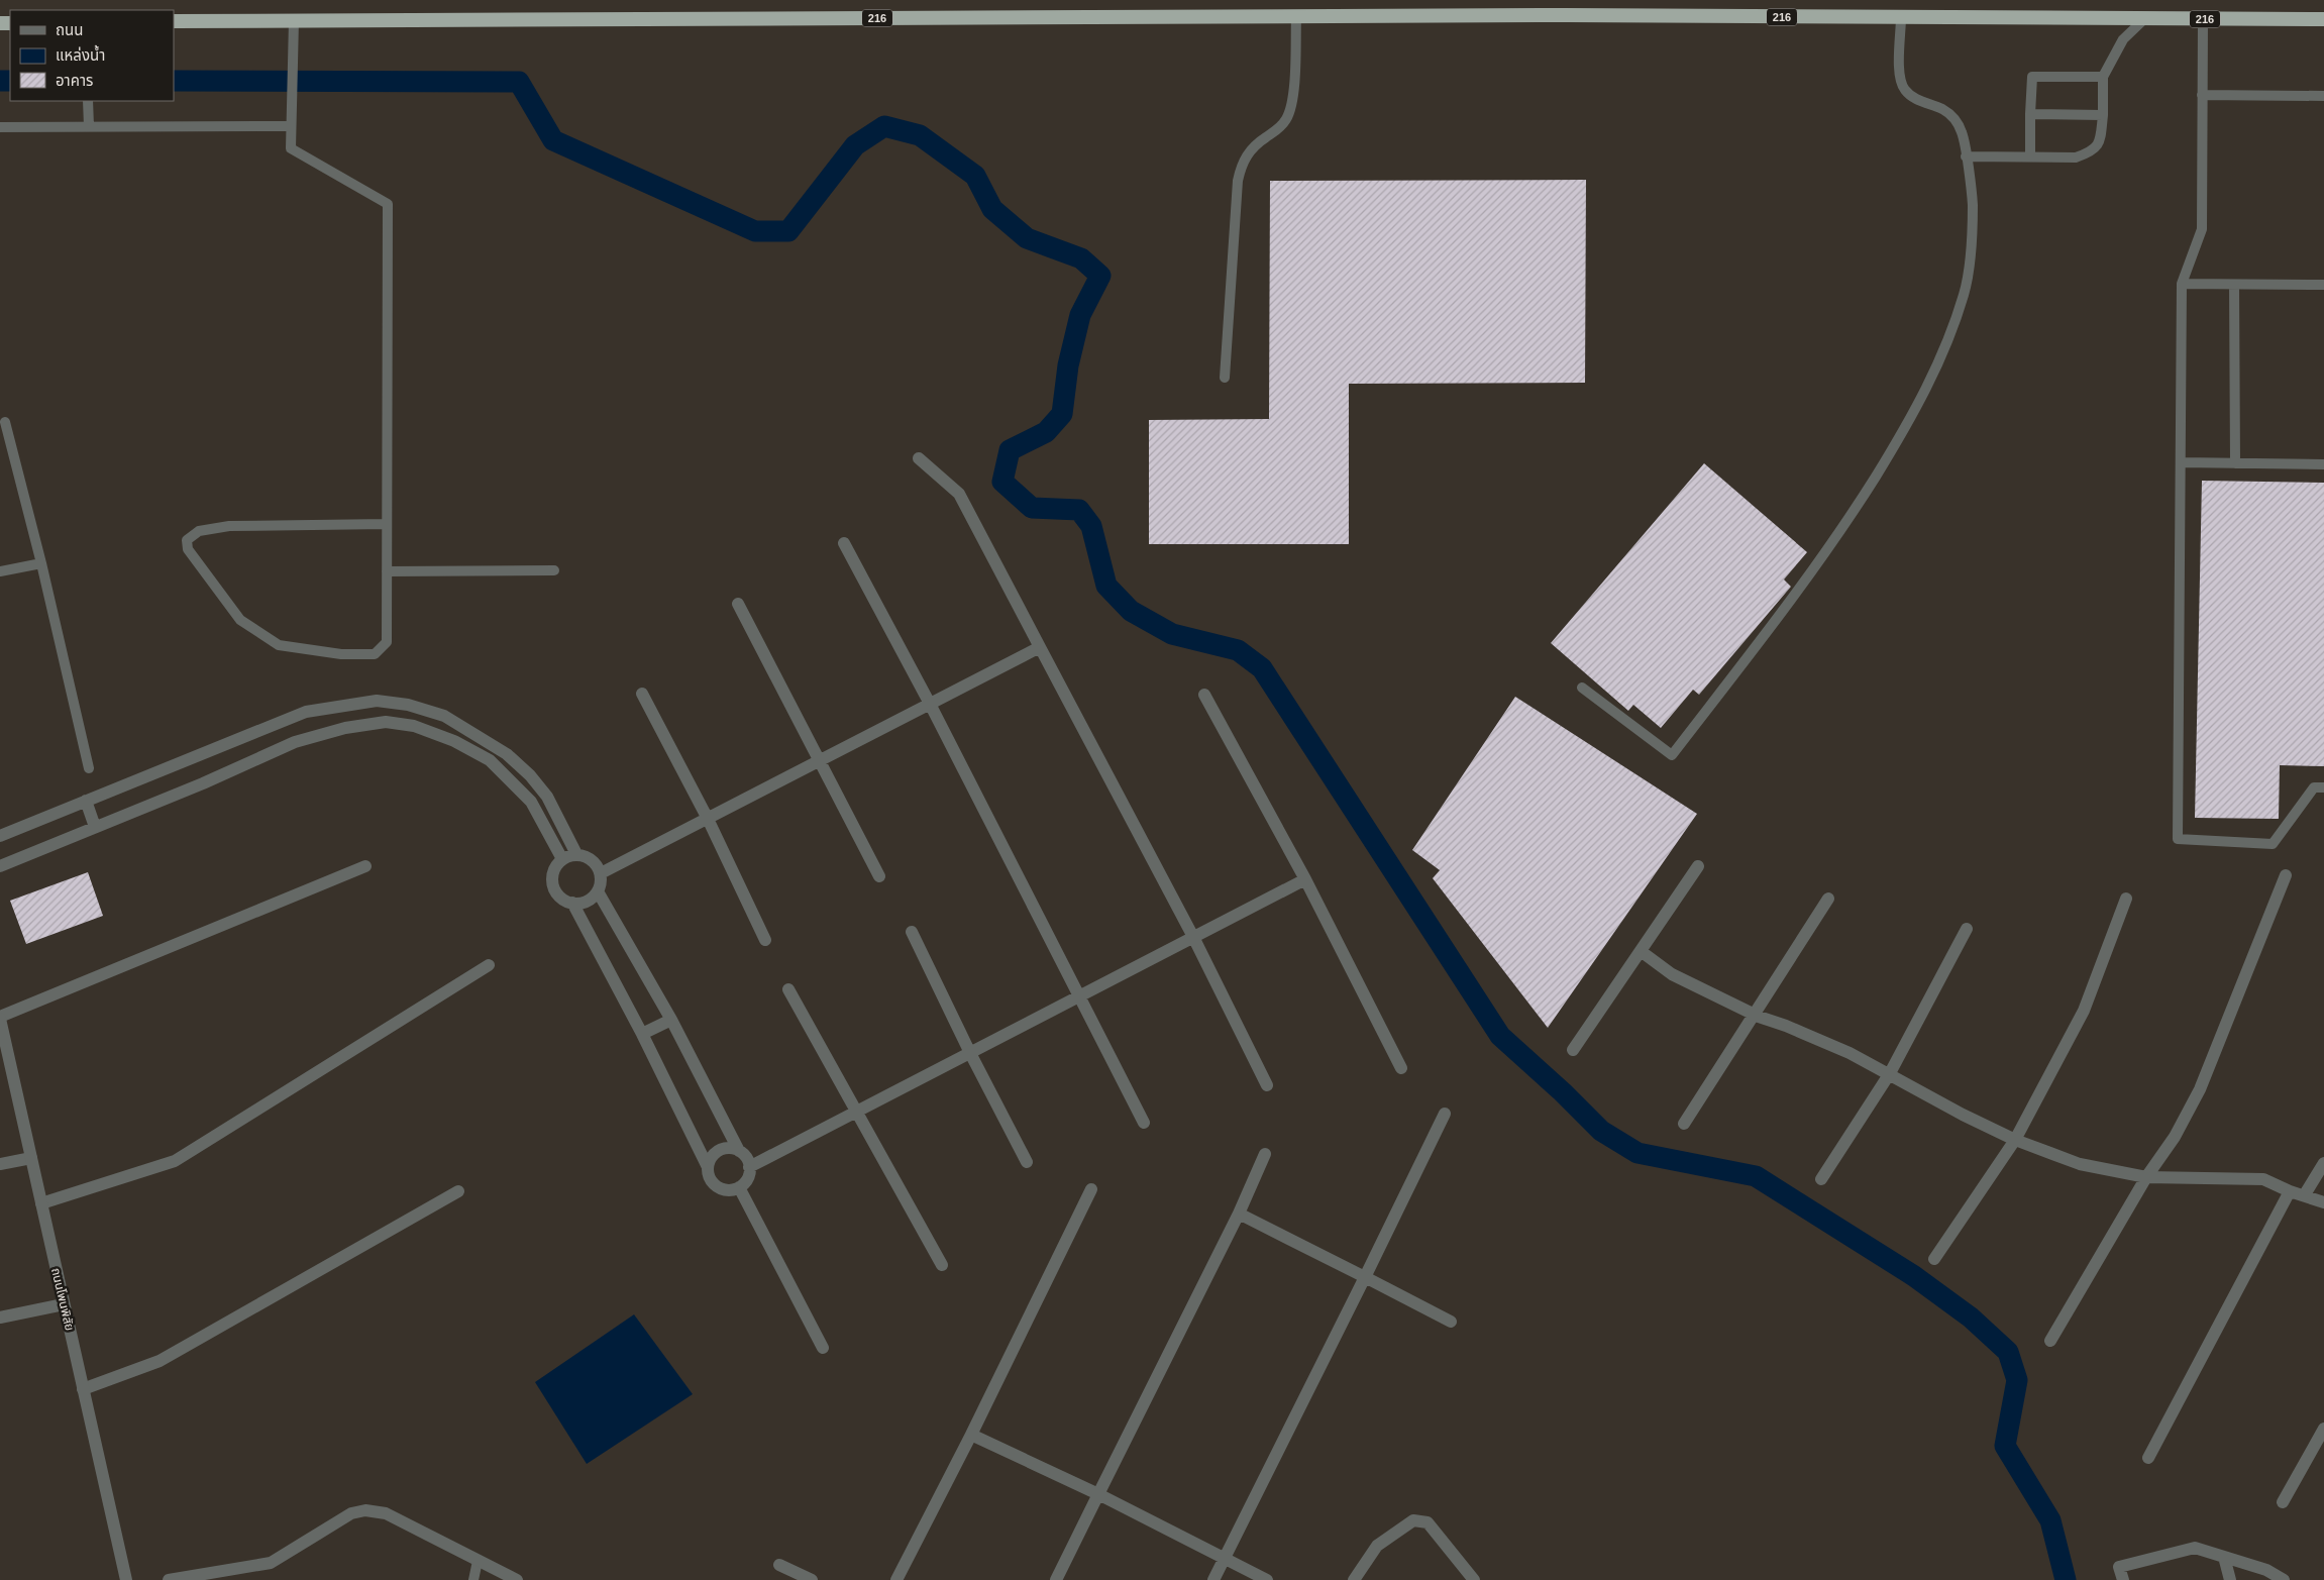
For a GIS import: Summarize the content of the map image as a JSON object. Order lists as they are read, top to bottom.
{
  "streets": {
    "highway": ["216"],
    "street": ["ถนนโพนพิสัย"]
  },
  "legend": ["ถนน", "แหล่งน้ำ", "อาคาร"]
}
